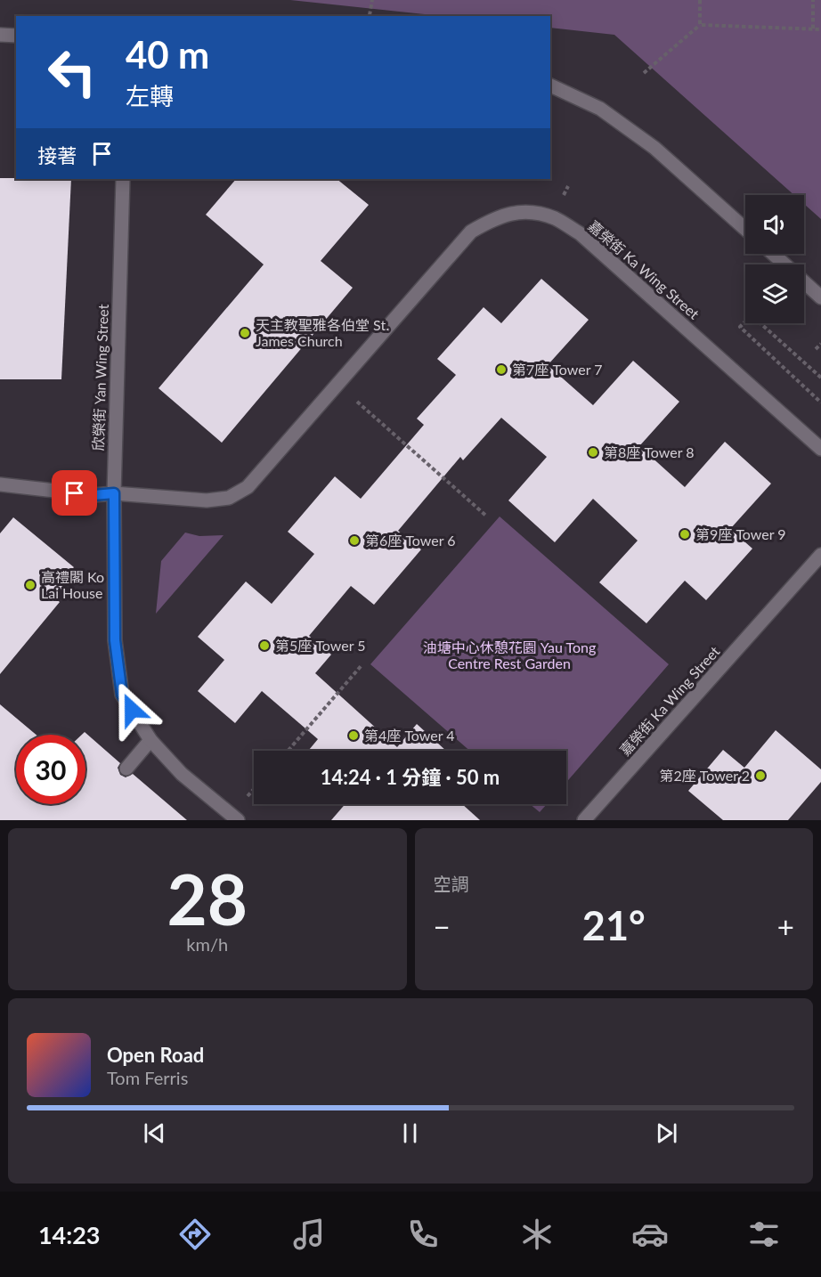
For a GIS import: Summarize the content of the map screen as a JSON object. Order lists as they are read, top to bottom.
{
  "streets": {
    "street": ["嘉榮街 Ka Wing Street", "欣榮街 Yan Wing Street"]
  },
  "crossings": [
    ["嘉榮街 Ka Wing Street", "欣榮街 Yan Wing Street"]
  ],
  "parks": ["油塘中心休憩花園 Yau Tong Centre Rest Garden"],
  "places": [
    "天主教聖雅各伯堂 St. James Church",
    "第7座 Tower 7",
    "第8座 Tower 8",
    "第9座 Tower 9",
    "第6座 Tower 6",
    "高禮閣 Ko Lai House",
    "第5座 Tower 5",
    "第4座 Tower 4",
    "第2座 Tower 2"
  ],
  "page": {
    "turn": ["40 m", "左轉"],
    "then": "接著",
    "limit": "30",
    "trip": "14:24 · 1 分鐘 · 50 m",
    "tile": [
      ["28", "km/h"],
      "空調"
    ],
    "heat": ["−", "21°", "+"],
    "song": ["Open Road", "Tom Ferris"],
    "tabs": "14:23"
  }
}
